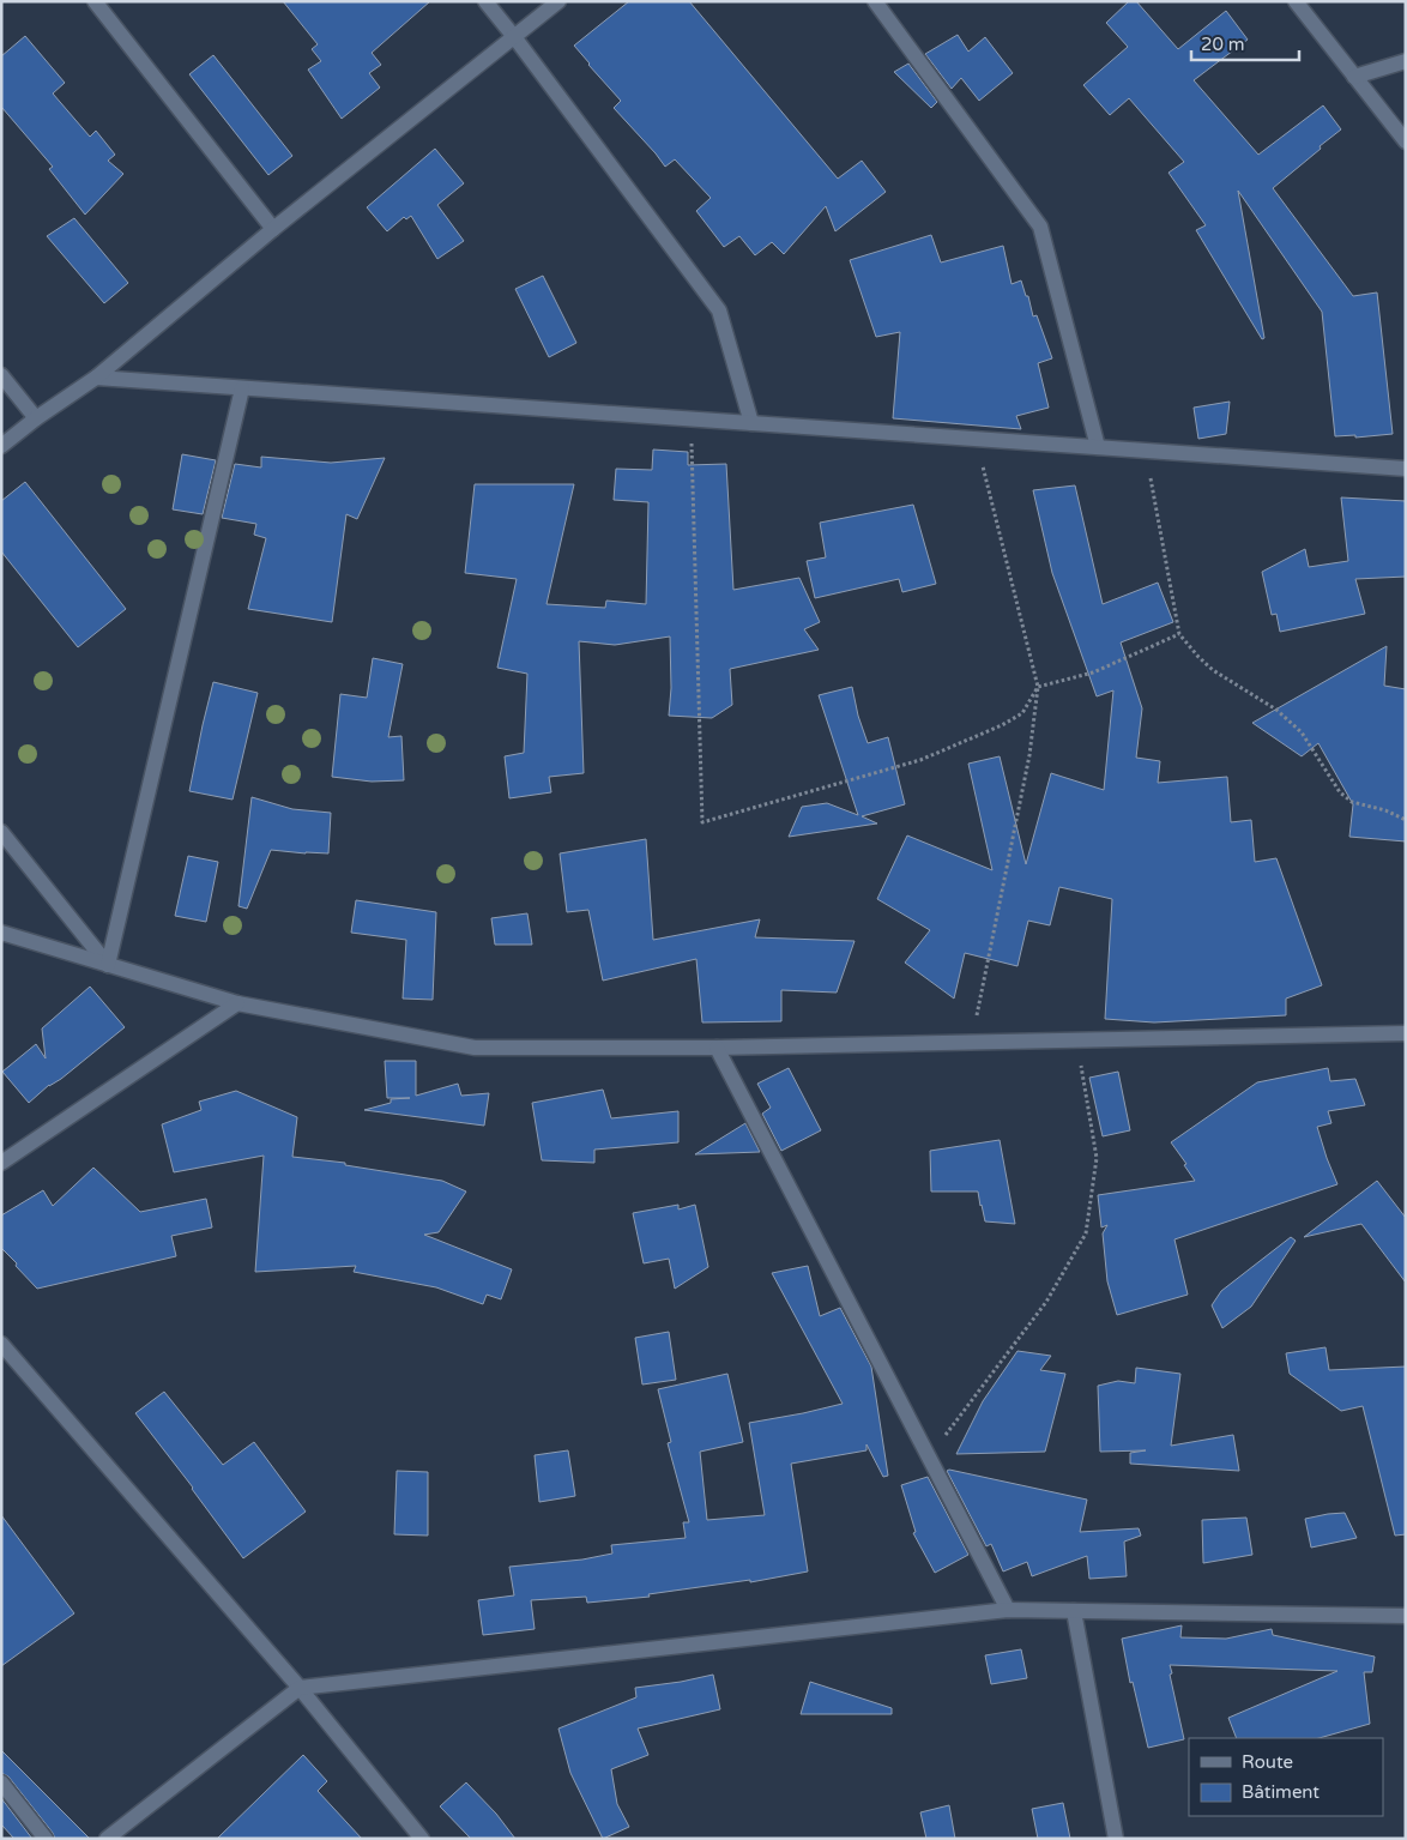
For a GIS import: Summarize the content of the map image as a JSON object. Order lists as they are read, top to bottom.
{
  "legend": ["Route", "Bâtiment"],
  "scale_bar": "20 m"
}
